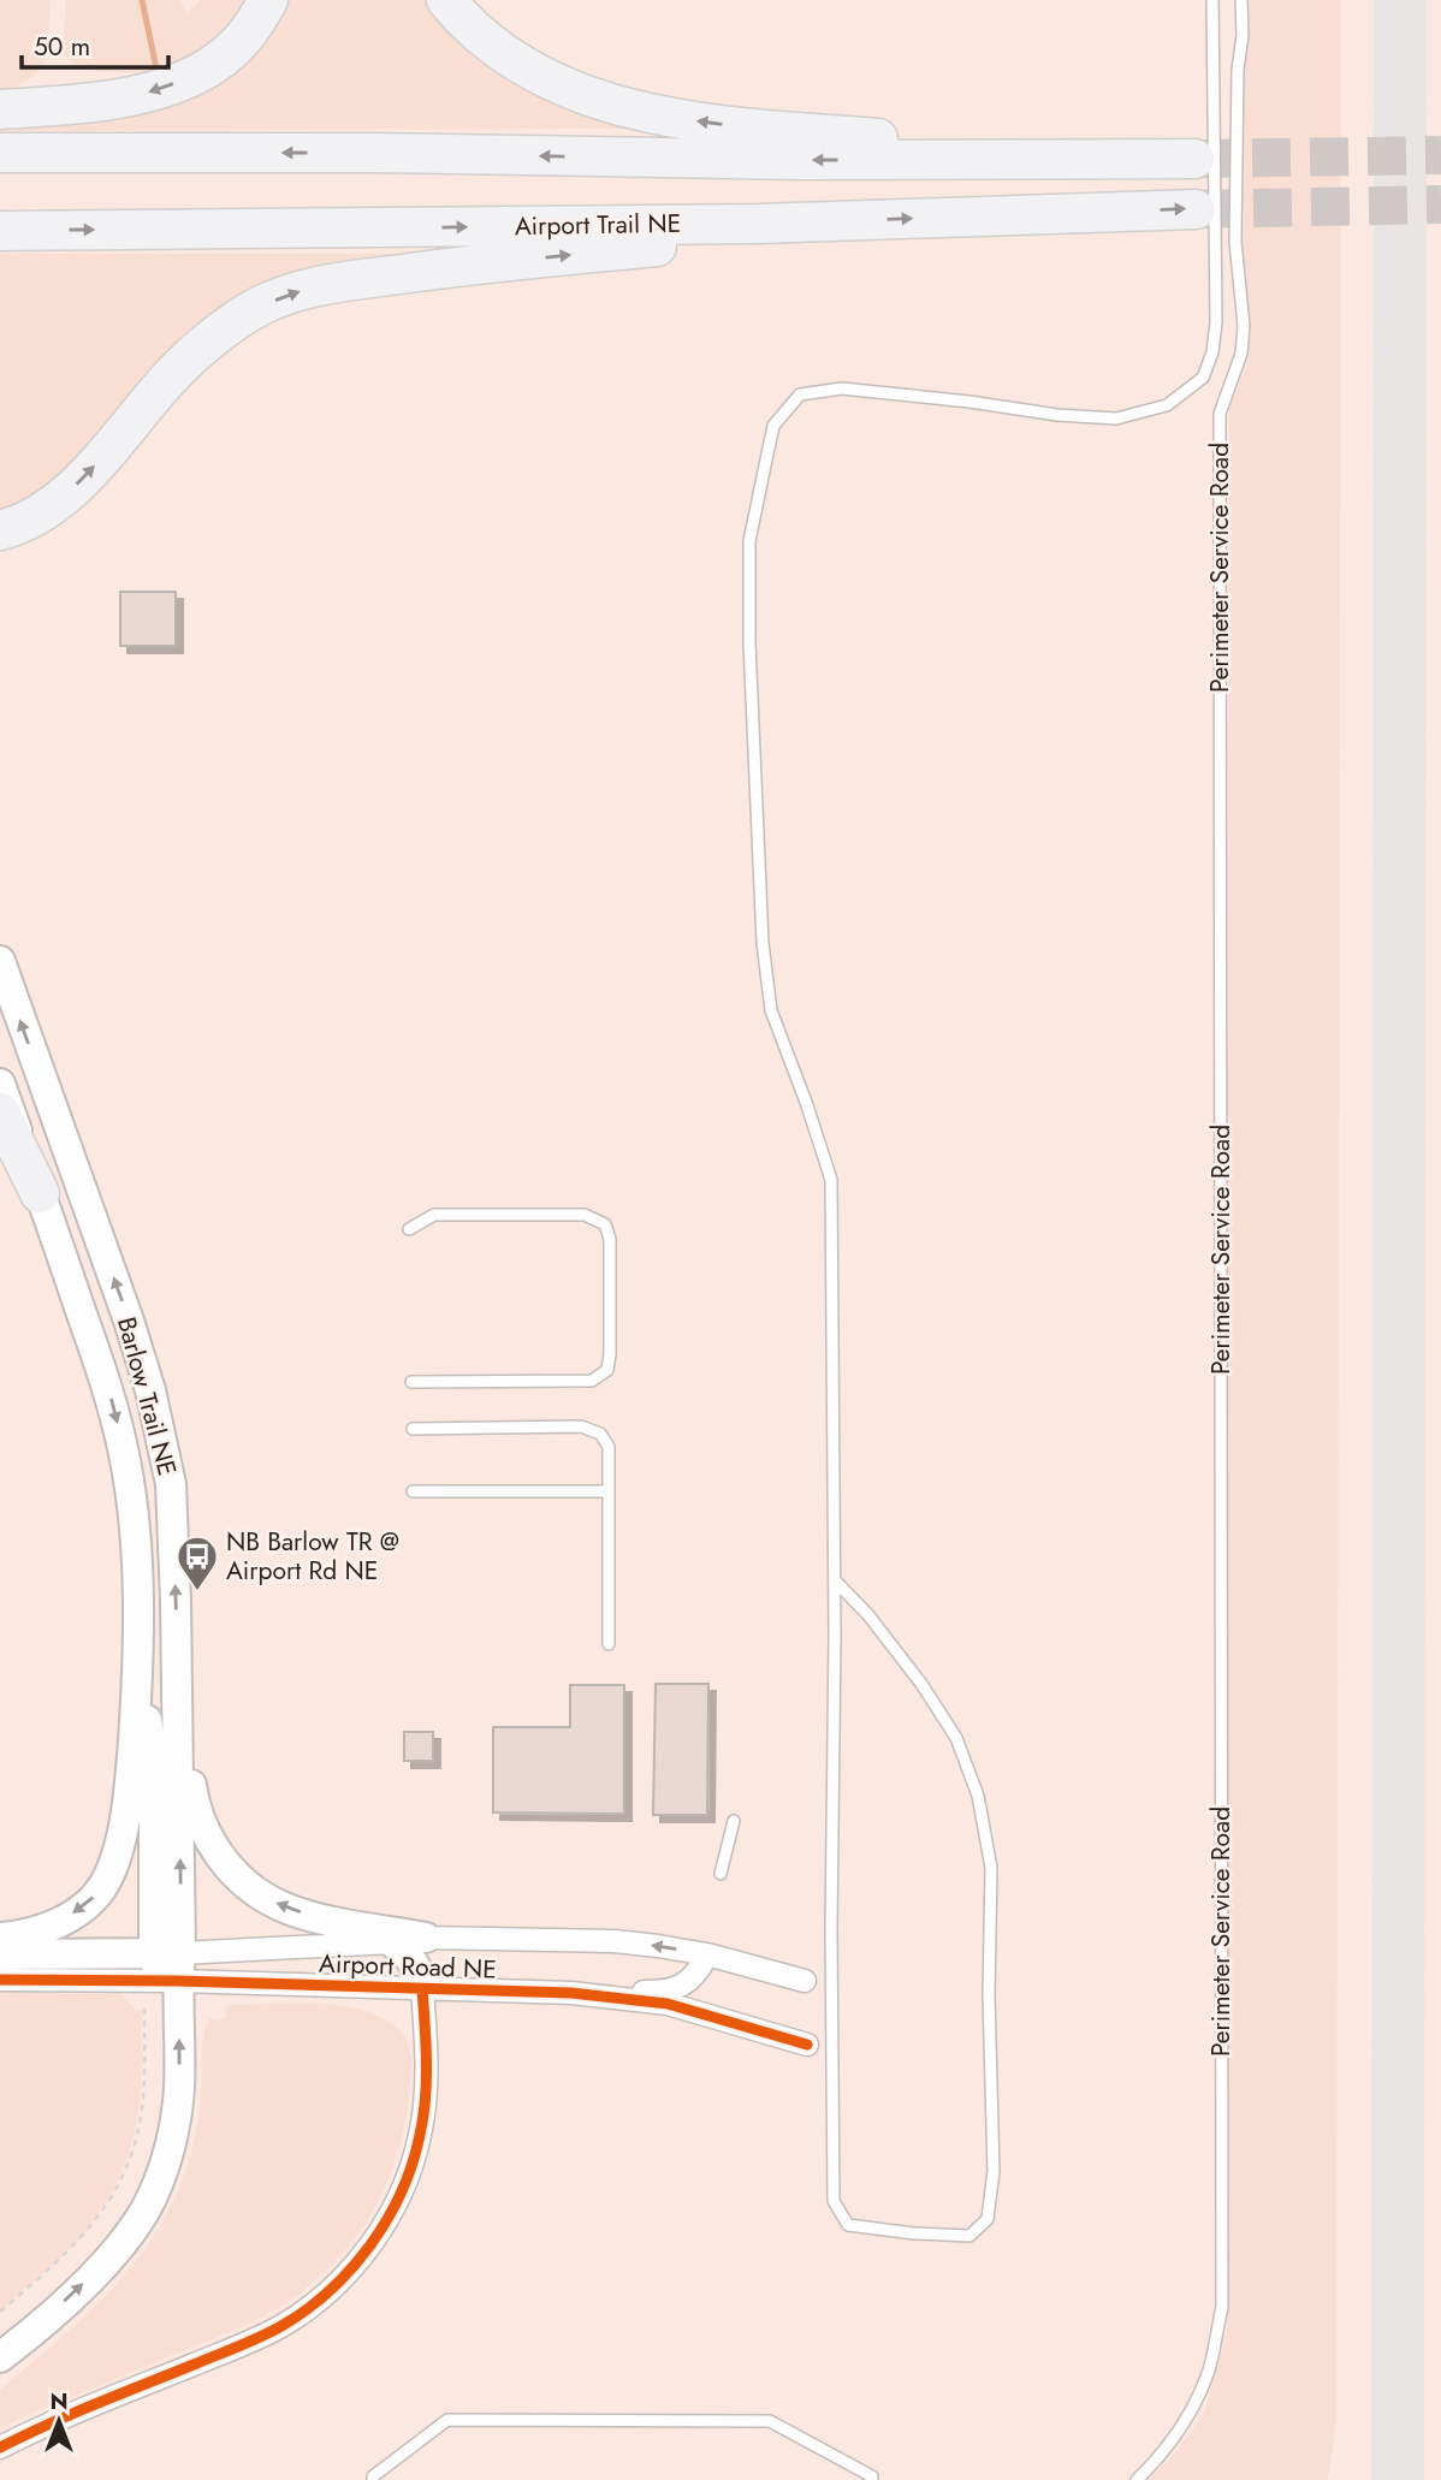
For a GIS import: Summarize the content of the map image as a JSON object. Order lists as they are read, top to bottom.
{
  "streets": {
    "highway": ["Airport Trail NE"],
    "main road": ["Barlow Trail NE"],
    "street": ["Airport Road NE"],
    "lane": ["Perimeter Service Road"]
  },
  "crossings": [
    ["Barlow Trail NE", "Airport Road NE"]
  ],
  "places": {
    "bus stop": ["NB Barlow TR @ Airport Rd NE"]
  },
  "scale_bar": "50 m",
  "north": "top"
}
